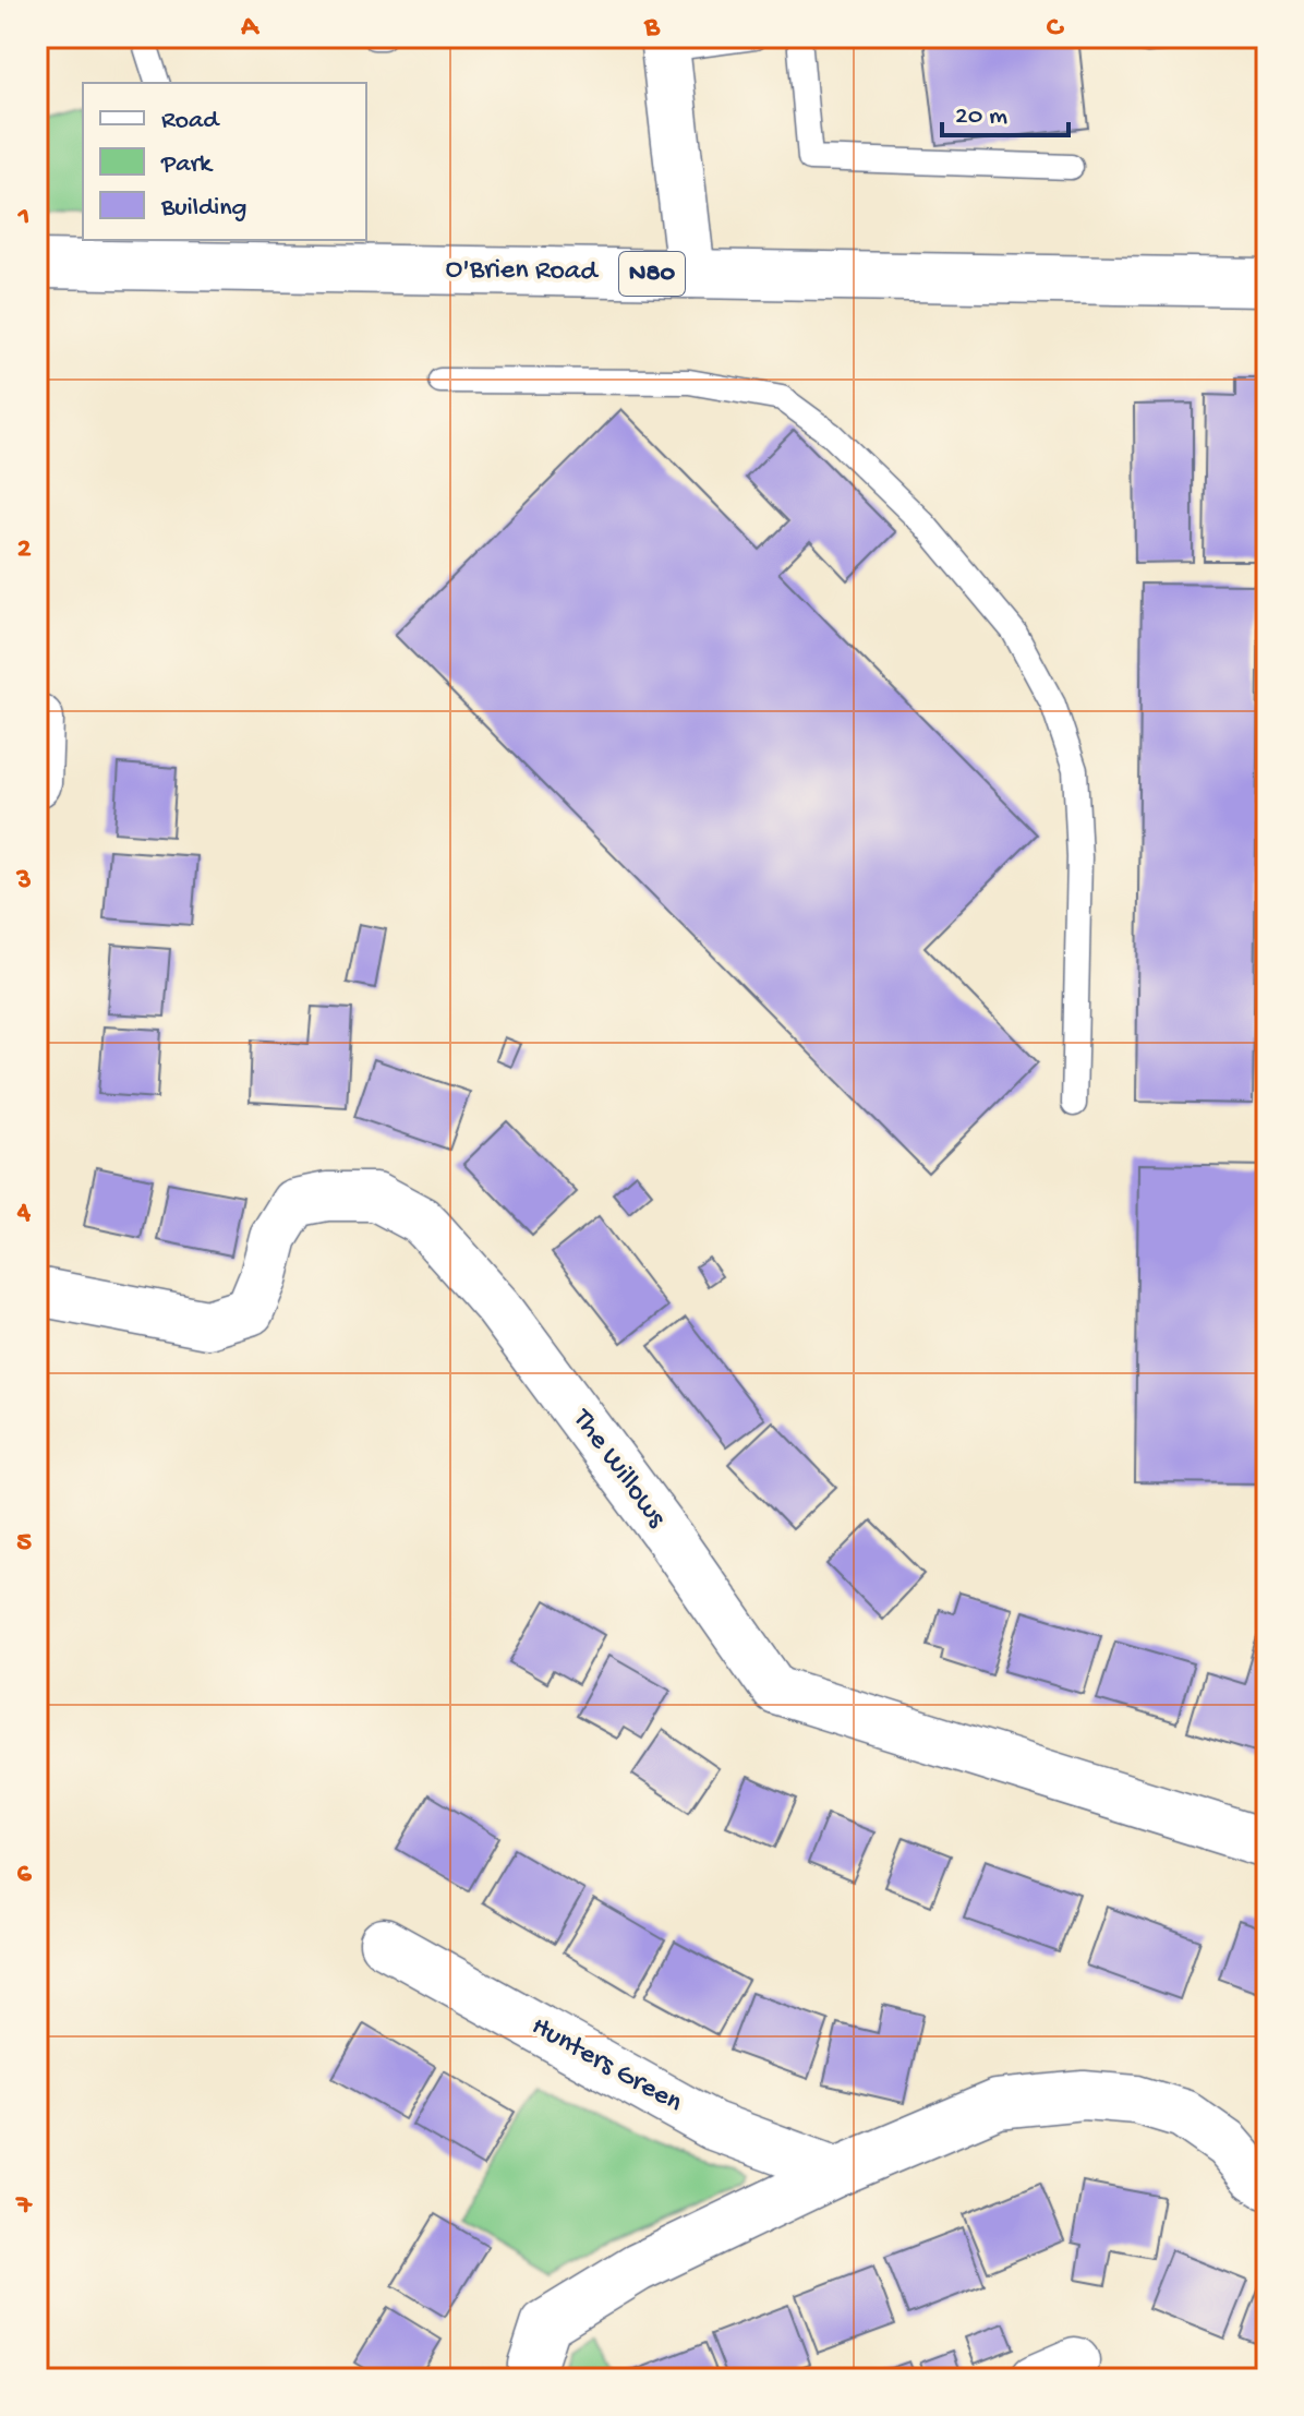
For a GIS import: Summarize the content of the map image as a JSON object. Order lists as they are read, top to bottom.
{
  "streets": {
    "street": [
      "O'Brien Road",
      "N80",
      "The Willows",
      "Hunters Green"
    ]
  },
  "legend": ["Road", "Park", "Building"],
  "scale_bar": "20 m",
  "grid": {
    "columns": ["A", "B", "C"],
    "rows": [
      "1",
      "2",
      "3",
      "4",
      "5",
      "6",
      "7"
    ]
  }
}
